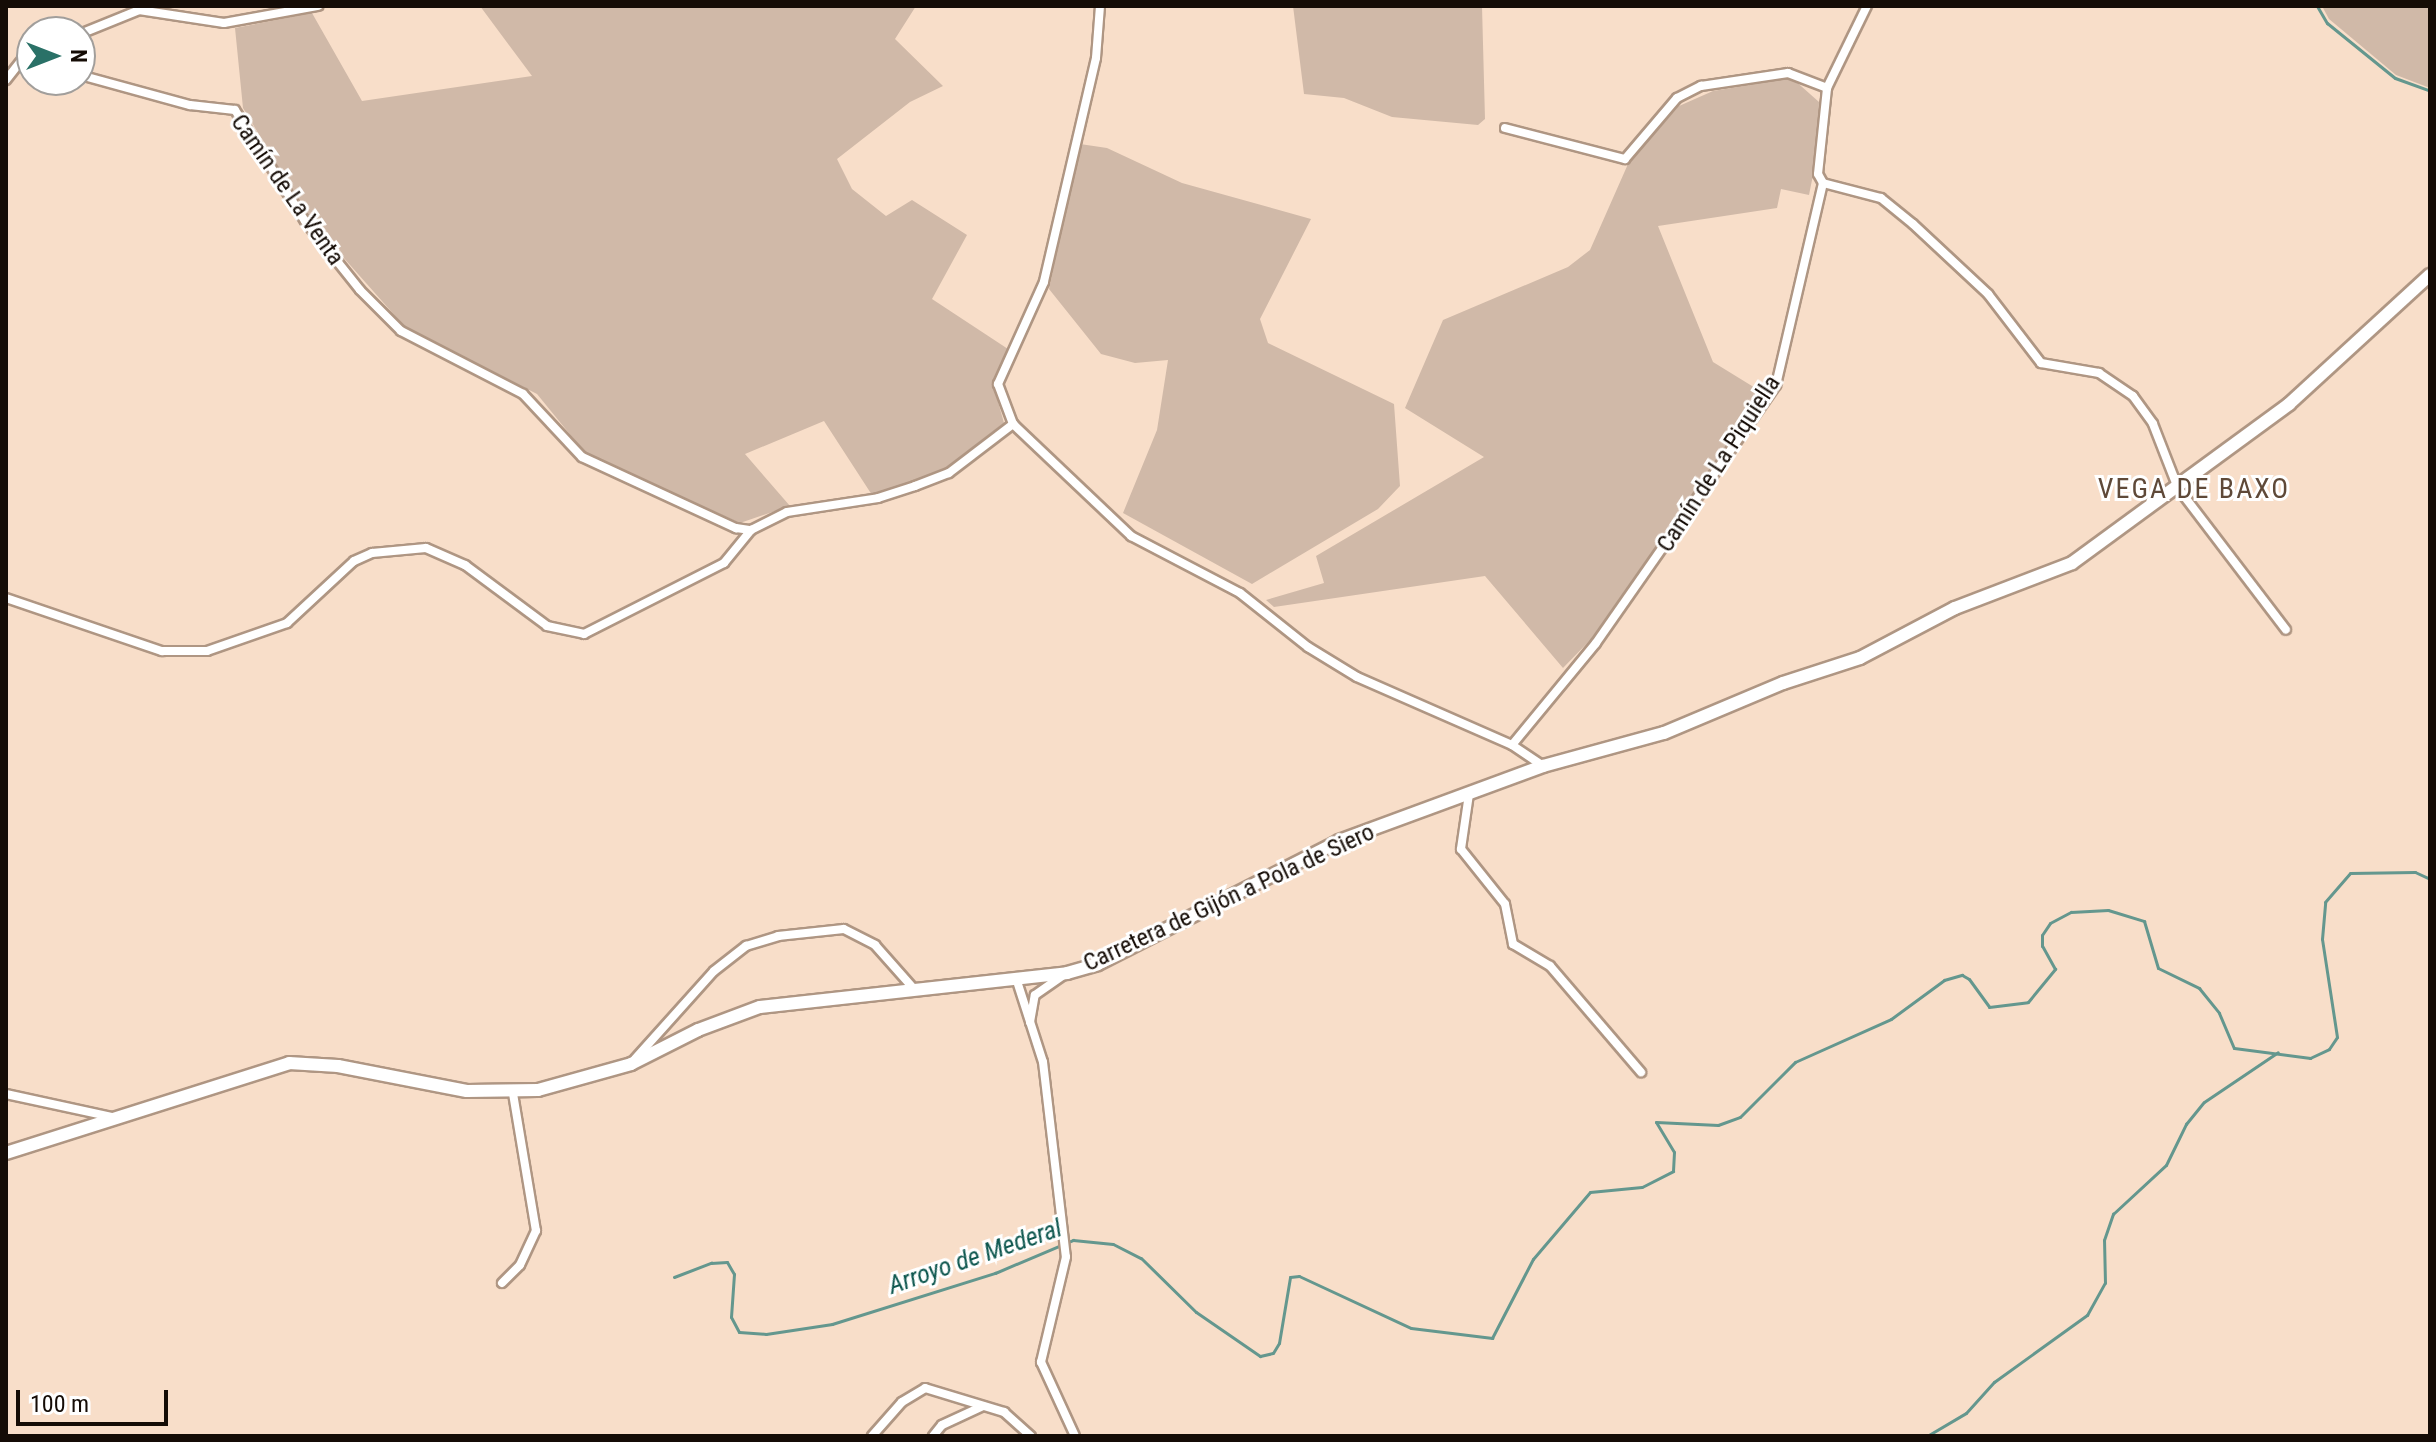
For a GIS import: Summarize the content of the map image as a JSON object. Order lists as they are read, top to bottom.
{
  "streets": {
    "street": ["Camín de La Venta", "Camín de La Piquiella", "Carretera de Gijón a Pola de Siero"]
  },
  "districts": ["VEGA DE BAXO"],
  "water": ["Arroyo de Mederal"],
  "scale_bar": "100 m",
  "north": "right"
}
